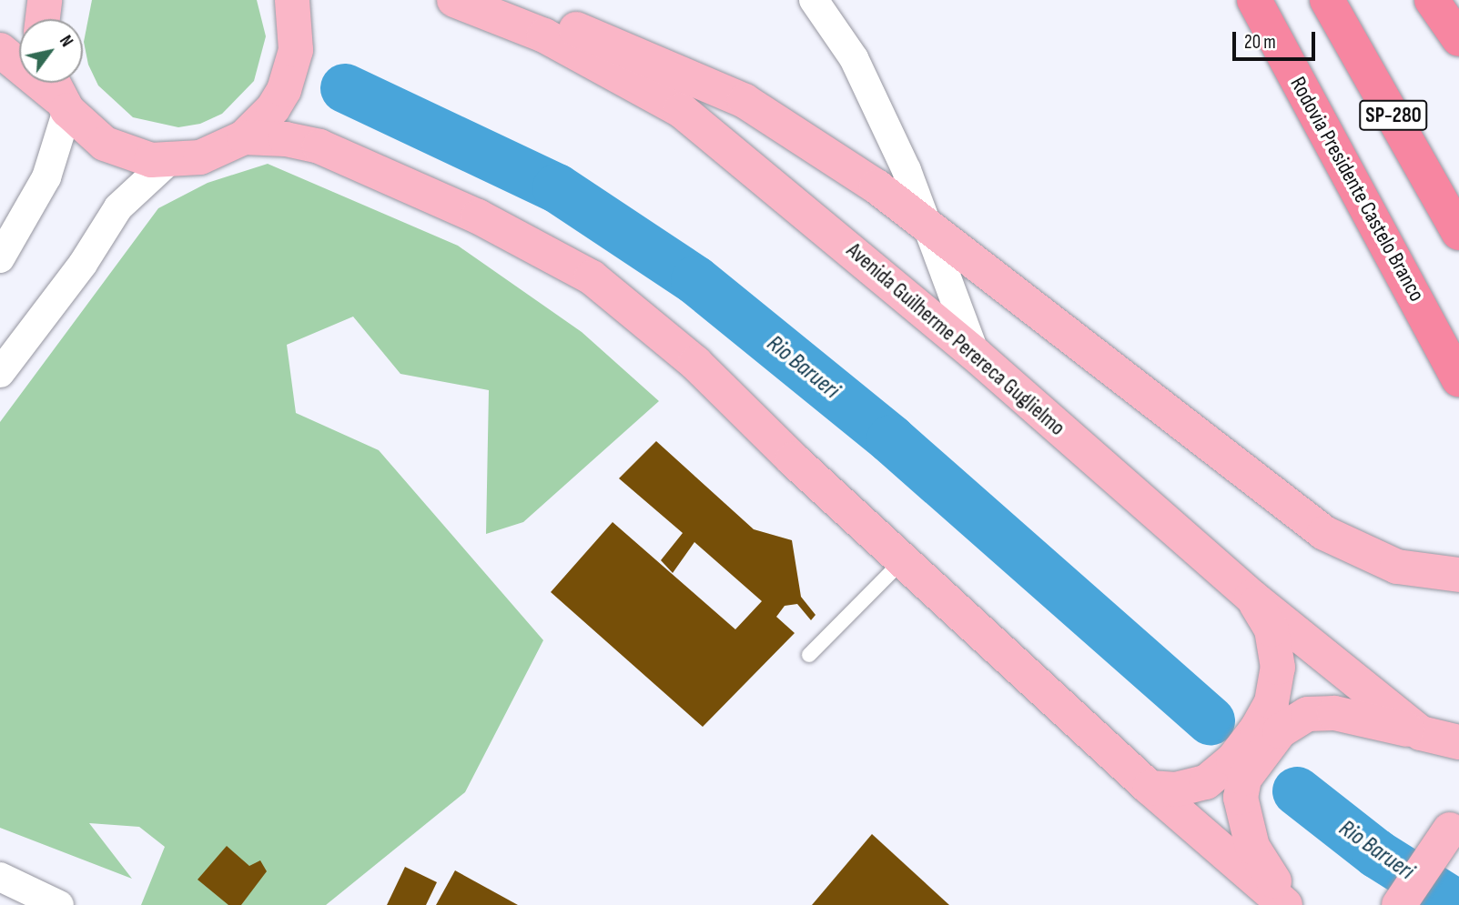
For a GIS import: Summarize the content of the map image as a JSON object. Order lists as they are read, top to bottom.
{
  "streets": {
    "highway": ["SP-280", "Rodovia Presidente Castelo Branco"],
    "main road": ["Avenida Guilherme Perereca Guglielmo"]
  },
  "water": ["Rio Barueri"],
  "scale_bar": "20 m",
  "north": "top right"
}
